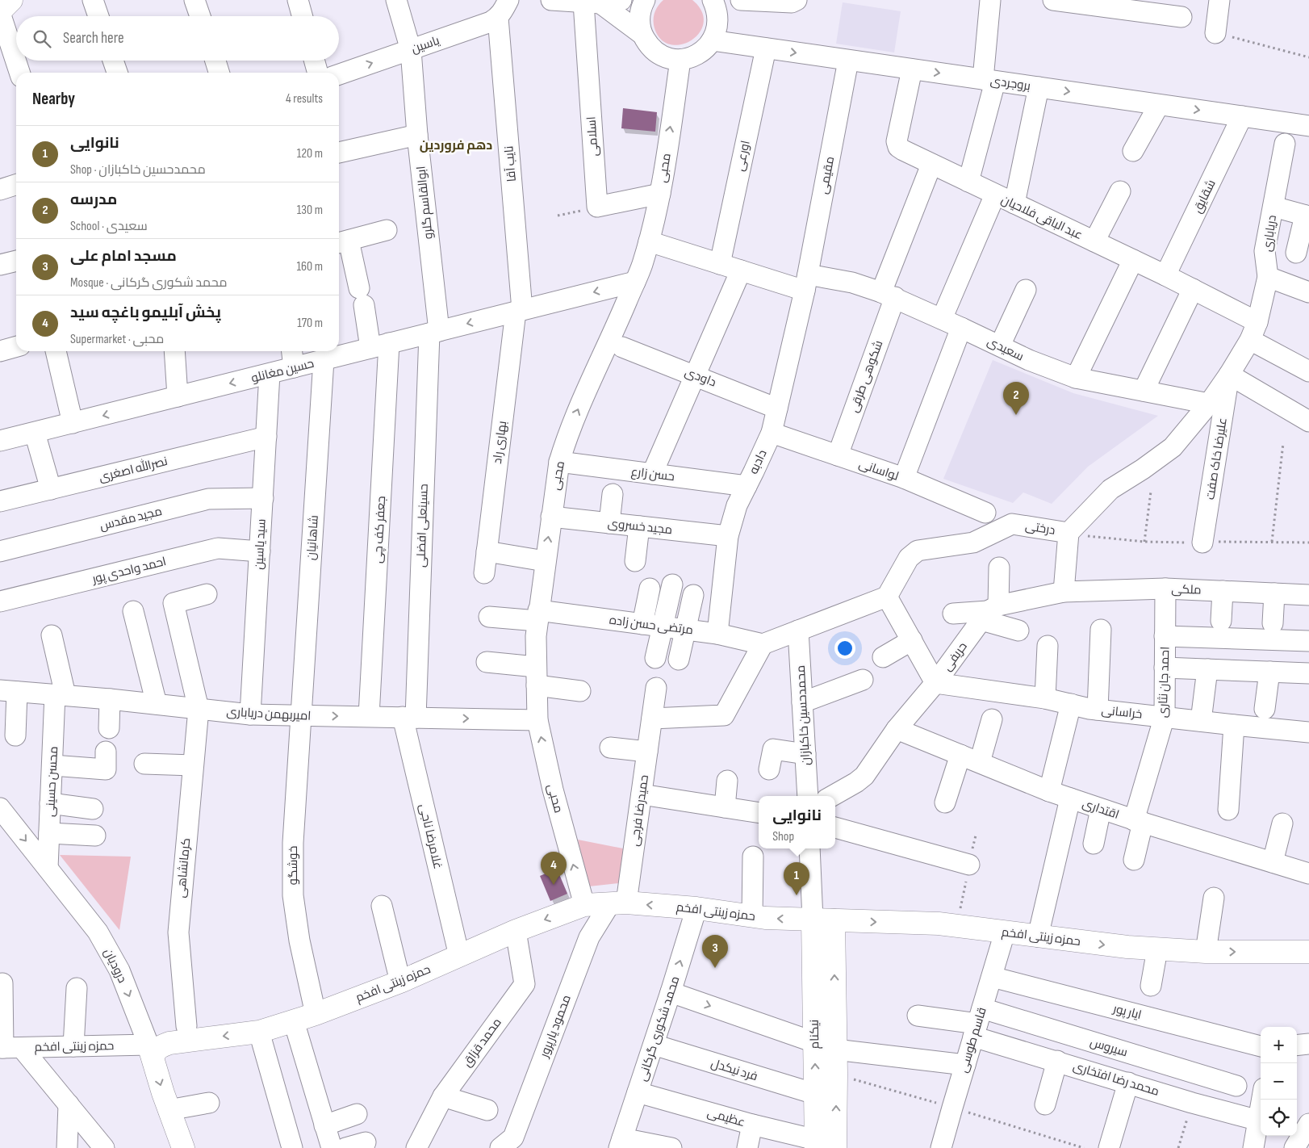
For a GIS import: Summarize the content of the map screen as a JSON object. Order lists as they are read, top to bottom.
{
  "streets": {
    "main road": ["حمزه زینتی افخم", "درودیان", "نیکنام"],
    "street": [
      "یاسین",
      "بروجردی",
      "اسلامی",
      "اورعی",
      "نایب آقا",
      "محبی",
      "مقیمی",
      "شقایق",
      "ابوالقاسم گلرو",
      "عبد الباقی فلاحیان",
      "دریاباری",
      "سعیدی",
      "حسین مغانلو",
      "شکوهی طرقی",
      "داودی",
      "بهاری راد",
      "علیرضا خاک صفت",
      "دادبه",
      "نصرالله اصغری",
      "لواسانی",
      "حسن زارع",
      "مجید مقدس",
      "حسینعلی افضلی",
      "مجید خسروی",
      "درختی",
      "جعفر کف چی",
      "شاهانیان",
      "سید یاسین",
      "احمد واحدی پور",
      "ملکی",
      "مرتضی حسن زاده",
      "حریفی",
      "احمد جان نثاری",
      "خراسانی",
      "امیربهمن دریاباری",
      "محمدحسین خاکبازان",
      "محسن حسینی",
      "اقتداری",
      "حمیدرضا فرجی",
      "غلامرضا ناجی",
      "خوشگو",
      "کرمانشاهی",
      "ایار پور",
      "محمود یارپرور",
      "محمد شکوری گرکانی",
      "قاسم طوسی",
      "محمد قزاق",
      "سیروس",
      "فرد نیکدل",
      "محمد رضا افتخاری",
      "عظیمی"
    ]
  },
  "crossings": [
    ["یاسین", "نایب آقا"],
    ["یاسین", "ابوالقاسم گلرو"],
    ["بروجردی", "اورعی"],
    ["بروجردی", "مقیمی"],
    ["بروجردی", "شقایق"],
    ["بروجردی", "عبد الباقی فلاحیان"],
    ["اورعی", "سعیدی"],
    ["نایب آقا", "حسین مغانلو"],
    ["نایب آقا", "بهاری راد"],
    ["محبی", "سعیدی"],
    ["محبی", "حسین مغانلو"],
    ["محبی", "حسن زارع"],
    ["محبی", "مجید خسروی"],
    ["محبی", "مرتضی حسن زاده"],
    ["محبی", "امیربهمن دریاباری"],
    ["محبی", "حمزه زینتی افخم"],
    ["مقیمی", "سعیدی"],
    ["مقیمی", "دادبه"],
    ["شقایق", "عبد الباقی فلاحیان"],
    ["ابوالقاسم گلرو", "حسین مغانلو"],
    ["ابوالقاسم گلرو", "حسینعلی افضلی"],
    ["عبد الباقی فلاحیان", "دریاباری"],
    ["عبد الباقی فلاحیان", "شکوهی طرقی"],
    ["عبد الباقی فلاحیان", "درختی"],
    ["دریاباری", "درختی"],
    ["سعیدی", "شکوهی طرقی"],
    ["سعیدی", "دادبه"],
    ["سعیدی", "درختی"],
    ["حسین مغانلو", "بهاری راد"],
    ["حسین مغانلو", "حسینعلی افضلی"],
    ["حسین مغانلو", "جعفر کف چی"],
    ["حسین مغانلو", "شاهانیان"],
    ["حسین مغانلو", "سید یاسین"],
    ["شکوهی طرقی", "لواسانی"],
    ["داودی", "دادبه"],
    ["علیرضا خاک صفت", "درختی"],
    ["دادبه", "لواسانی"],
    ["دادبه", "حسن زارع"],
    ["دادبه", "مجید خسروی"],
    ["دادبه", "مرتضی حسن زاده"],
    ["نصرالله اصغری", "سید یاسین"],
    ["مجید مقدس", "سید یاسین"],
    ["حسینعلی افضلی", "امیربهمن دریاباری"],
    ["حسینعلی افضلی", "غلامرضا ناجی"],
    ["جعفر کف چی", "امیربهمن دریاباری"],
    ["شاهانیان", "امیربهمن دریاباری"],
    ["شاهانیان", "خوشگو"],
    ["سید یاسین", "احمد واحدی پور"],
    ["سید یاسین", "امیربهمن دریاباری"],
    ["ملکی", "احمد جان نثاری"],
    ["حریفی", "خراسانی"],
    ["حریفی", "اقتداری"],
    ["احمد جان نثاری", "خراسانی"],
    ["احمد جان نثاری", "اقتداری"],
    ["امیربهمن دریاباری", "محسن حسینی"],
    ["امیربهمن دریاباری", "غلامرضا ناجی"],
    ["امیربهمن دریاباری", "خوشگو"],
    ["امیربهمن دریاباری", "کرمانشاهی"],
    ["محسن حسینی", "درودیان"],
    ["حمیدرضا فرجی", "حمزه زینتی افخم"],
    ["حمیدرضا فرجی", "محمود یارپرور"],
    ["غلامرضا ناجی", "حمزه زینتی افخم"],
    ["خوشگو", "حمزه زینتی افخم"],
    ["حمزه زینتی افخم", "درودیان"],
    ["حمزه زینتی افخم", "محمود یارپرور"],
    ["حمزه زینتی افخم", "محمد شکوری گرکانی"],
    ["حمزه زینتی افخم", "نیکنام"],
    ["حمزه زینتی افخم", "قاسم طوسی"],
    ["حمزه زینتی افخم", "محمد قزاق"],
    ["ایار پور", "قاسم طوسی"],
    ["محمد شکوری گرکانی", "فرد نیکدل"],
    ["محمد شکوری گرکانی", "عظیمی"],
    ["نیکنام", "فرد نیکدل"],
    ["نیکنام", "عظیمی"],
    ["قاسم طوسی", "سیروس"],
    ["قاسم طوسی", "محمد رضا افتخاری"],
    ["سیروس", "محمد رضا افتخاری"]
  ],
  "one_way": ["حسین مغانلو", "محمد شکوری گرکانی"],
  "districts": ["دهم فروردین"],
  "page": {
    "search": "Search here",
    "heading": ["Nearby", "4 results"],
    "list": [
      {
        "mark": "1",
        "name": "نانوایی",
        "note": "Shop · محمدحسین خاکبازان",
        "value": "120 m"
      },
      {
        "mark": "2",
        "name": "مدرسه",
        "note": "School · سعیدی",
        "value": "130 m"
      },
      {
        "mark": "3",
        "name": "مسجد امام علی",
        "note": "Mosque · محمد شکوری گرکانی",
        "value": "160 m"
      },
      {
        "mark": "4",
        "name": "پخش آبلیمو باغچه سید",
        "note": "Supermarket · محبی",
        "value": "170 m"
      }
    ],
    "pins": [
      "2",
      "4",
      "1",
      "3"
    ],
    "popup": ["نانوایی", "Shop"],
    "map_buttons": ["+", "−"]
  }
}
